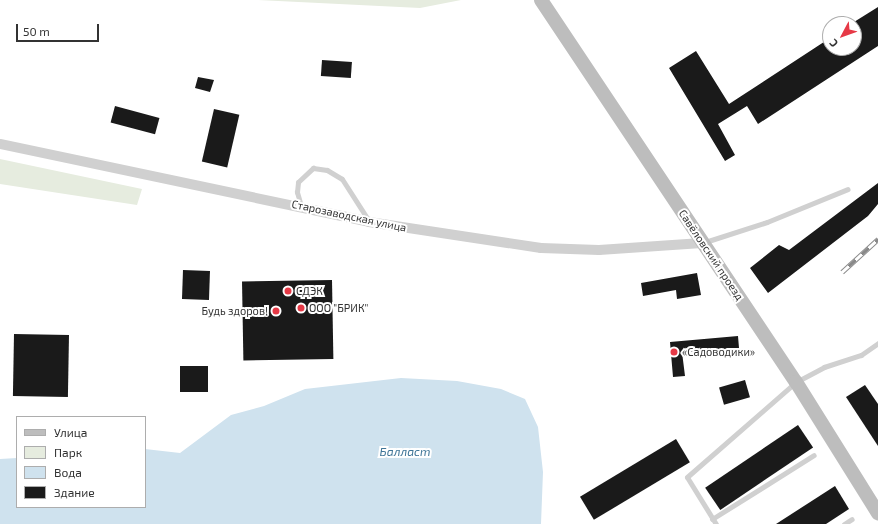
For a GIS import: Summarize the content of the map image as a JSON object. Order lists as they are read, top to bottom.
{
  "streets": {
    "main road": ["Савёловский проезд"],
    "street": ["Старозаводская улица"]
  },
  "crossings": [
    ["Старозаводская улица", "Савёловский проезд"]
  ],
  "water": ["Балласт"],
  "places": [
    "СДЭК",
    "ООО \"БРИК\"",
    "Будь здоров!",
    "«Садоводики»"
  ],
  "legend": [
    "Улица",
    "Парк",
    "Вода",
    "Здание"
  ],
  "scale_bar": "50 m",
  "north": "bottom left"
}
